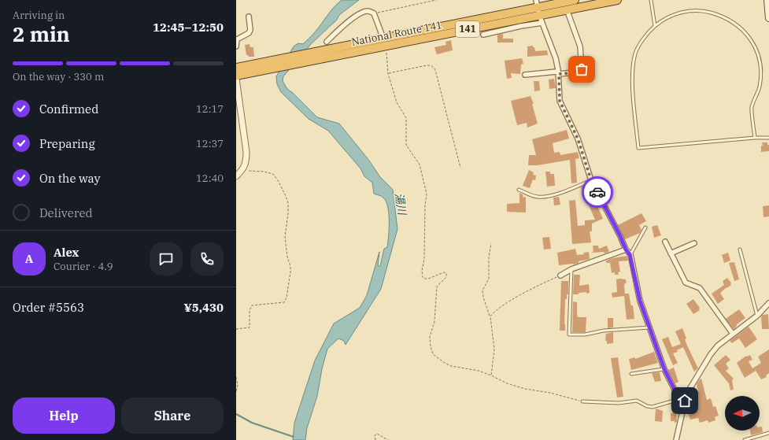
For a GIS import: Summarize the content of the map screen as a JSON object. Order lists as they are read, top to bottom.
{
  "streets": {
    "highway": ["141", "National Route 141"]
  },
  "water": ["湯川"],
  "north": "left",
  "page": {
    "heading": ["2 min", "Arriving in", "12:45–12:50"],
    "panel": [
      "Alex",
      "Courier · 4.9",
      "Order #5563",
      "¥5,430"
    ],
    "bar": "On the way · 330 m",
    "list": [
      ["Confirmed", "12:17"],
      ["Preparing", "12:37"],
      ["On the way", "12:40"],
      "Delivered"
    ],
    "round": "A",
    "buttons": ["Help", "Share"]
  }
}
